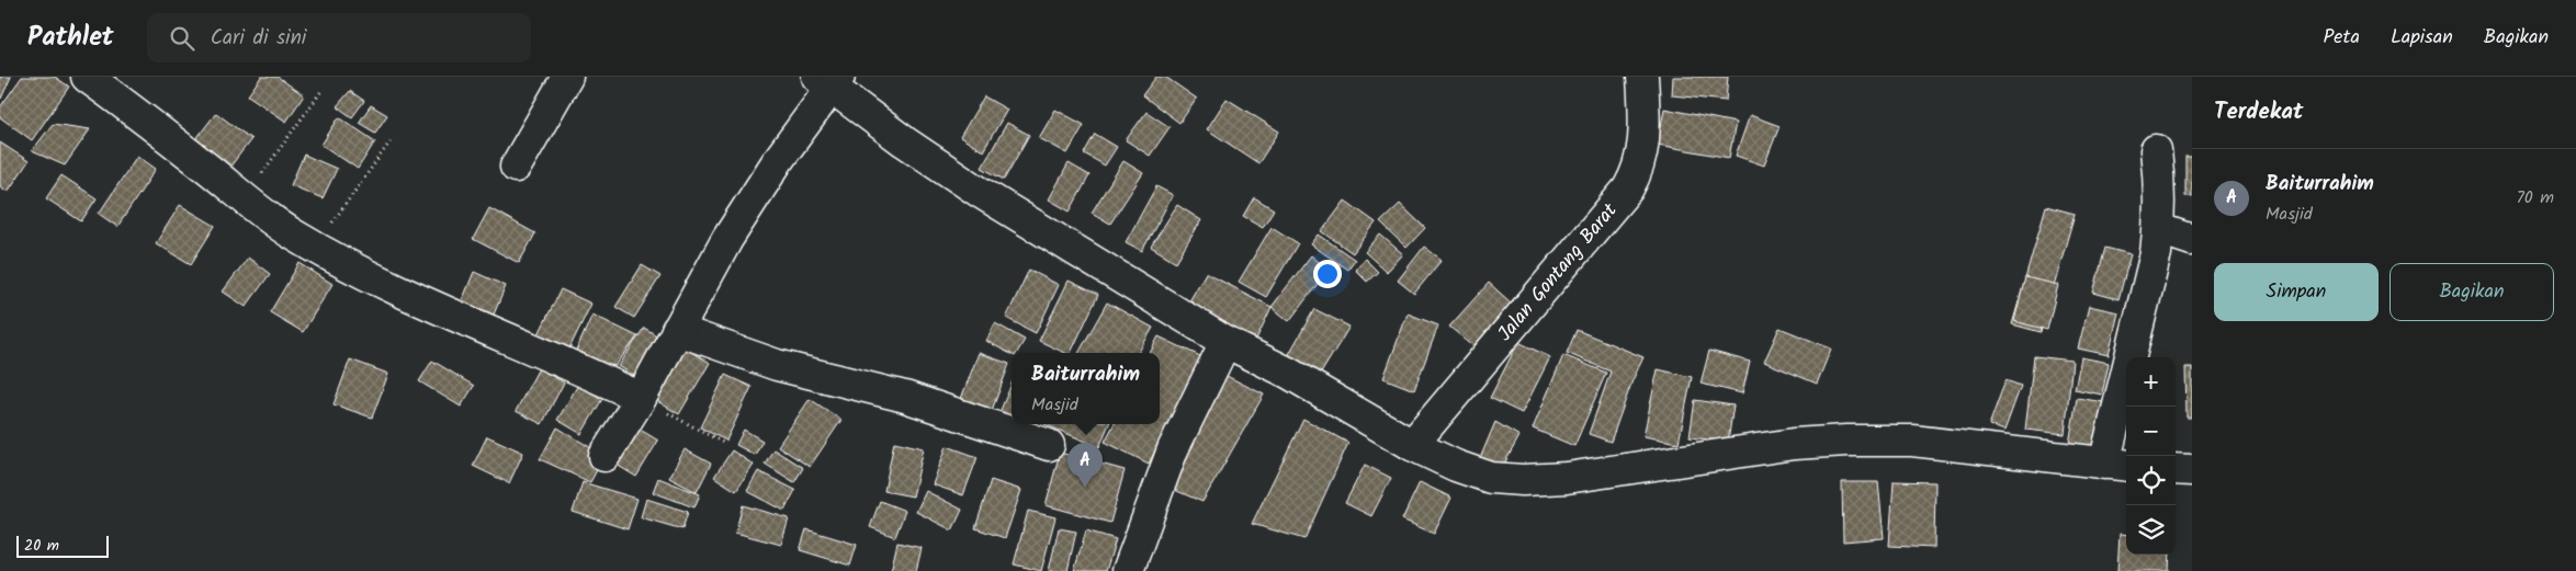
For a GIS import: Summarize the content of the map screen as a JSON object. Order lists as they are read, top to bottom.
{
  "streets": {
    "street": ["Jalan Gontang Barat"]
  },
  "scale_bar": "20 m",
  "page": {
    "header": "Pathlet",
    "search": "Cari di sini",
    "nav": ["Peta", "Lapisan", "Bagikan"],
    "heading": "Terdekat",
    "list": [
      {
        "mark": "A",
        "name": "Baiturrahim",
        "note": "Masjid",
        "value": "70 m"
      }
    ],
    "buttons": ["Simpan", "Bagikan"],
    "popup": ["Baiturrahim", "Masjid"],
    "map_buttons": ["+", "−"],
    "pins": "A",
    "scale": "20 m"
  }
}
